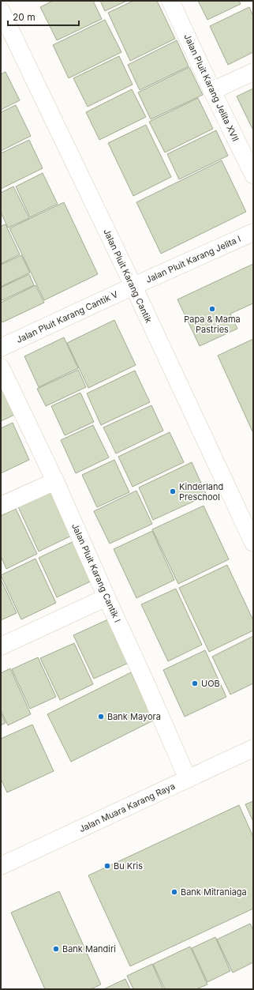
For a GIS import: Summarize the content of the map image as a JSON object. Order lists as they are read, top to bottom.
{
  "streets": {
    "street": [
      "Jalan Pluit Karang Jelita XVII",
      "Jalan Pluit Karang Jelita I",
      "Jalan Pluit Karang Cantik",
      "Jalan Pluit Karang Cantik V",
      "Jalan Pluit Karang Cantik I",
      "Jalan Muara Karang Raya"
    ]
  },
  "crossings": [
    ["Jalan Pluit Karang Jelita I", "Jalan Pluit Karang Cantik"],
    ["Jalan Pluit Karang Jelita I", "Jalan Pluit Karang Cantik V"],
    ["Jalan Pluit Karang Cantik", "Jalan Pluit Karang Cantik V"],
    ["Jalan Pluit Karang Cantik I", "Jalan Muara Karang Raya"]
  ],
  "places": [
    "Papa & Mama Pastries",
    "Kinderland Preschool",
    "UOB",
    "Bank Mayora",
    "Bu Kris",
    "Bank Mitraniaga",
    "Bank Mandiri"
  ],
  "scale_bar": "20 m"
}
